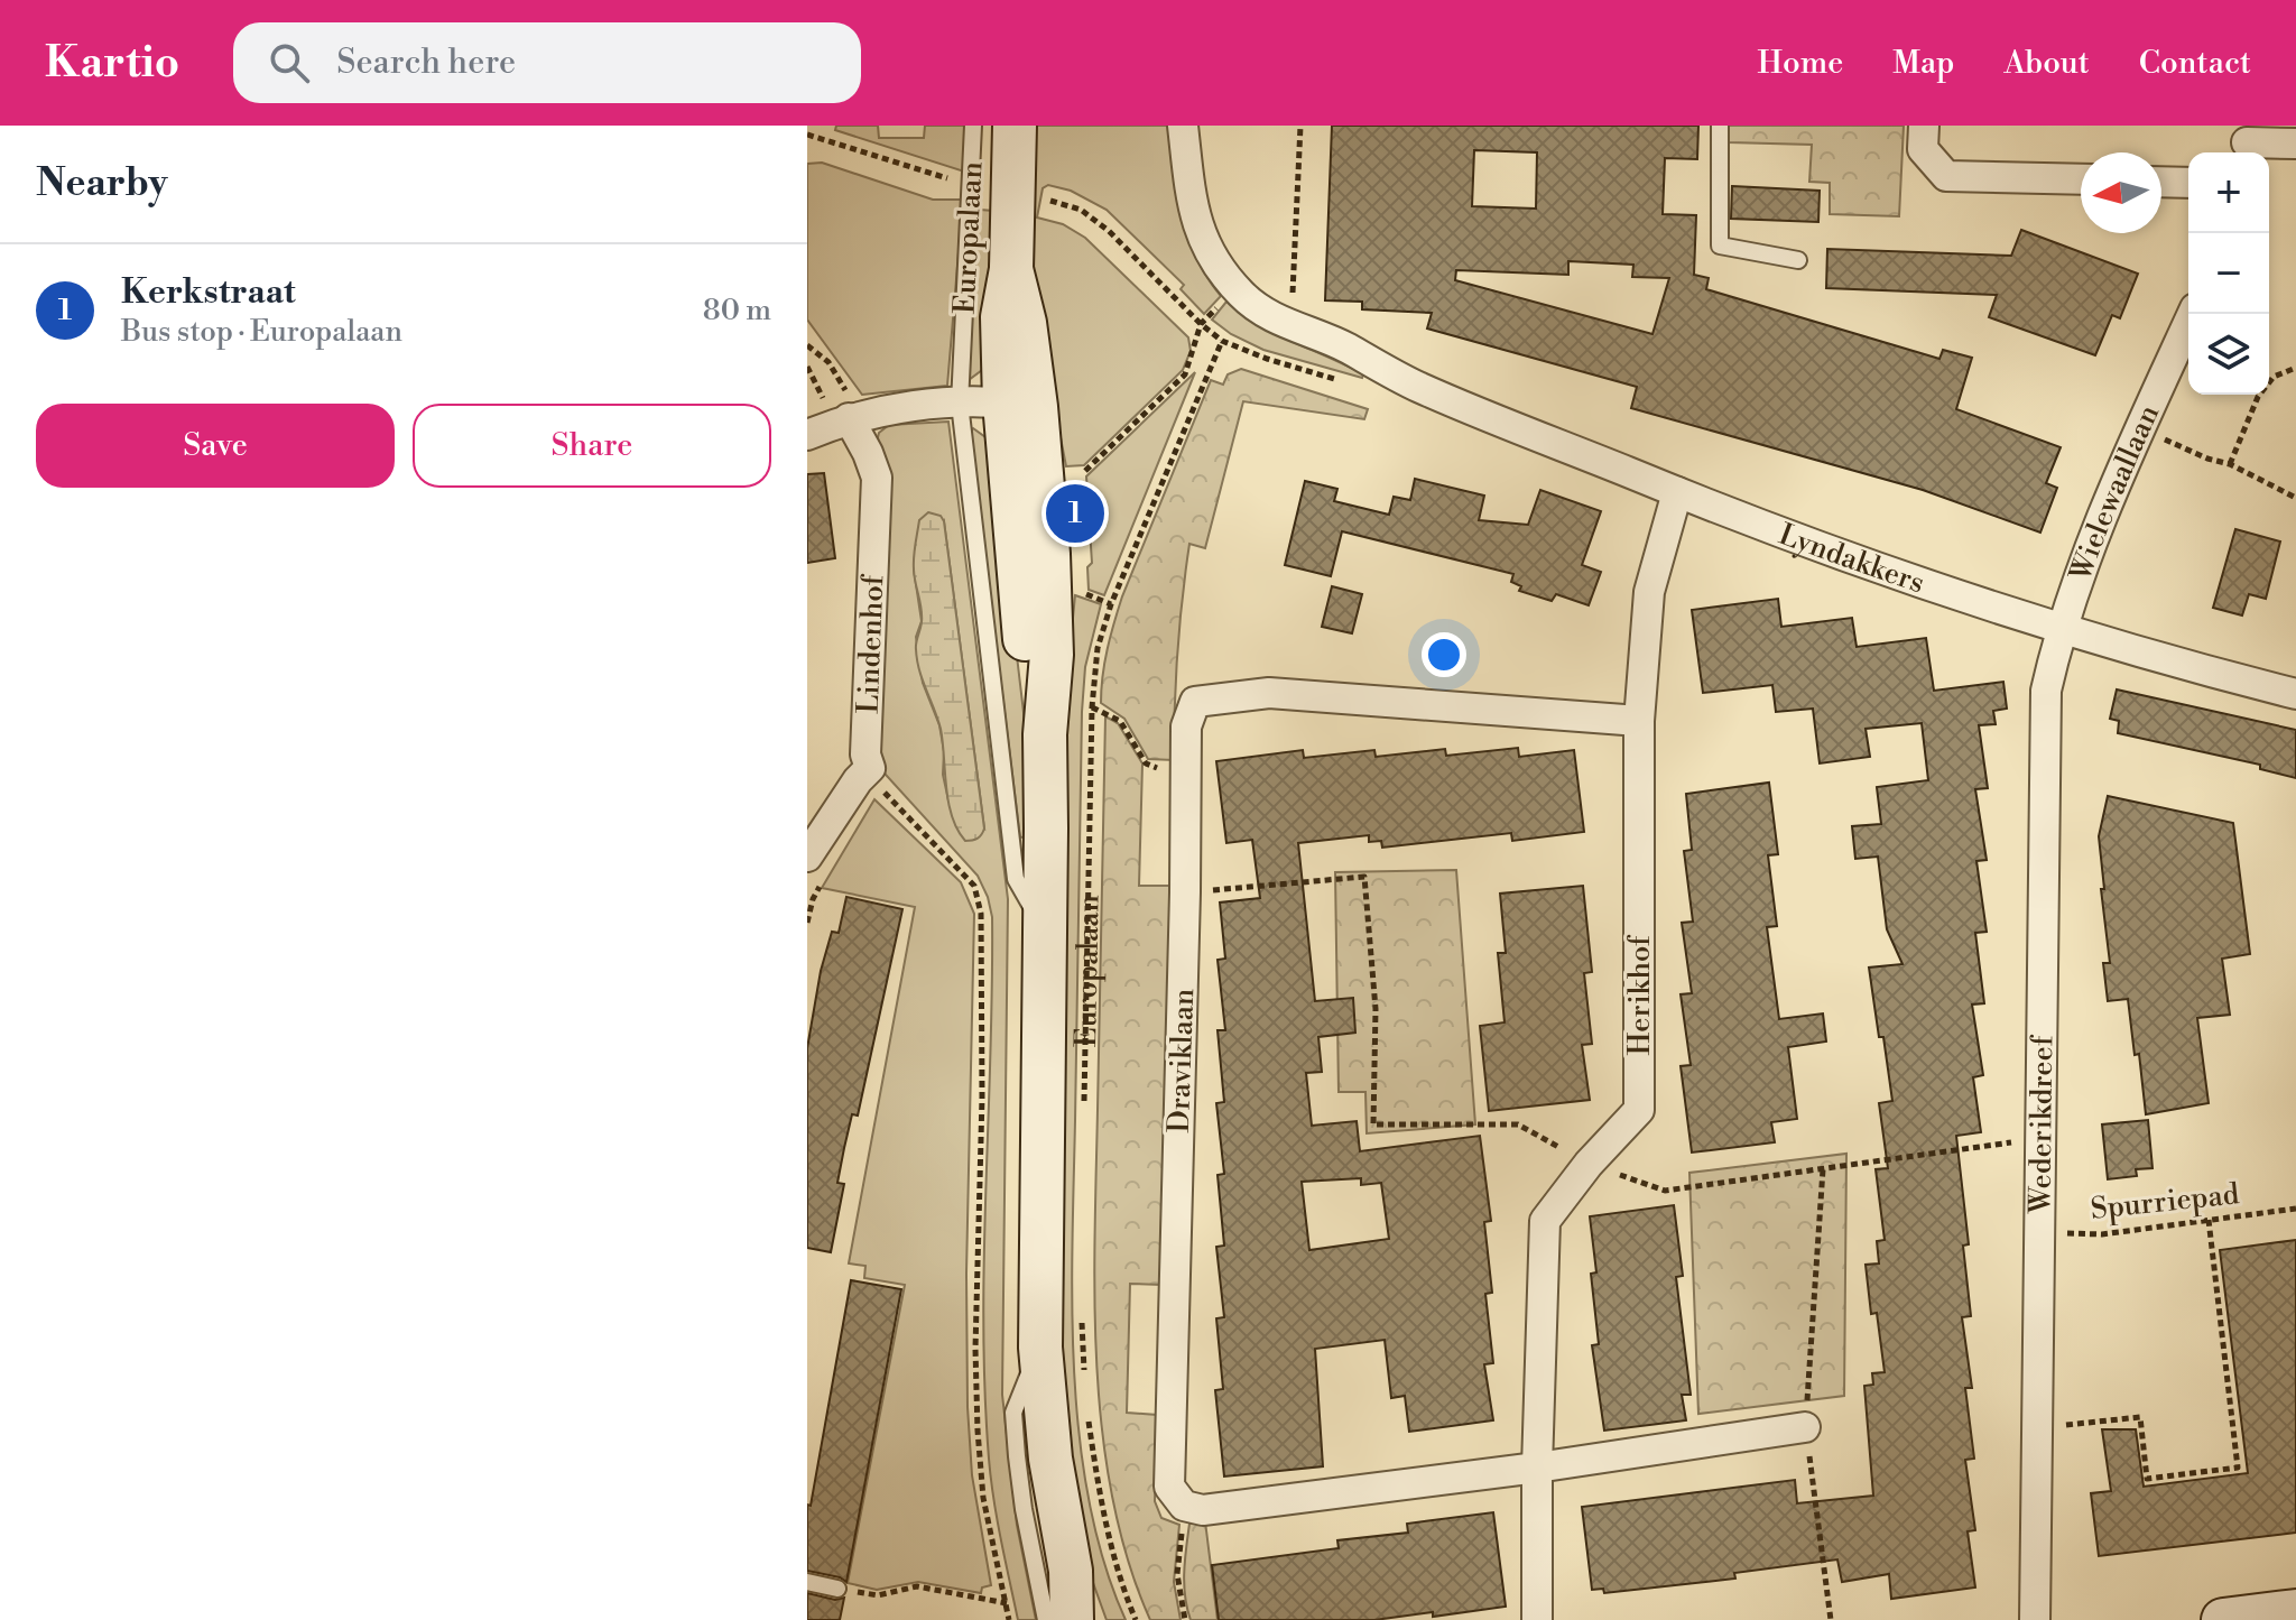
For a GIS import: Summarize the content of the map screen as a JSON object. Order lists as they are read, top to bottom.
{
  "streets": {
    "main road": ["Europalaan"],
    "street": [
      "Wielewaallaan",
      "Lyndakkers",
      "Lindenhof",
      "Herikhof",
      "Draviklaan",
      "Wederikdreef"
    ],
    "path": ["Spurriepad"]
  },
  "crossings": [
    ["Wielewaallaan", "Lyndakkers"],
    ["Wielewaallaan", "Wederikdreef"],
    ["Lyndakkers", "Herikhof"],
    ["Lyndakkers", "Wederikdreef"],
    ["Herikhof", "Draviklaan"],
    ["Wederikdreef", "Spurriepad"]
  ],
  "north": "left",
  "page": {
    "header": "Kartio",
    "search": "Search here",
    "nav": [
      "Home",
      "Map",
      "About",
      "Contact"
    ],
    "heading": "Nearby",
    "map_buttons": ["+", "−"],
    "list": [
      {
        "mark": "1",
        "name": "Kerkstraat",
        "note": "Bus stop · Europalaan",
        "value": "80 m"
      }
    ],
    "buttons": ["Save", "Share"],
    "pins": "1"
  }
}
